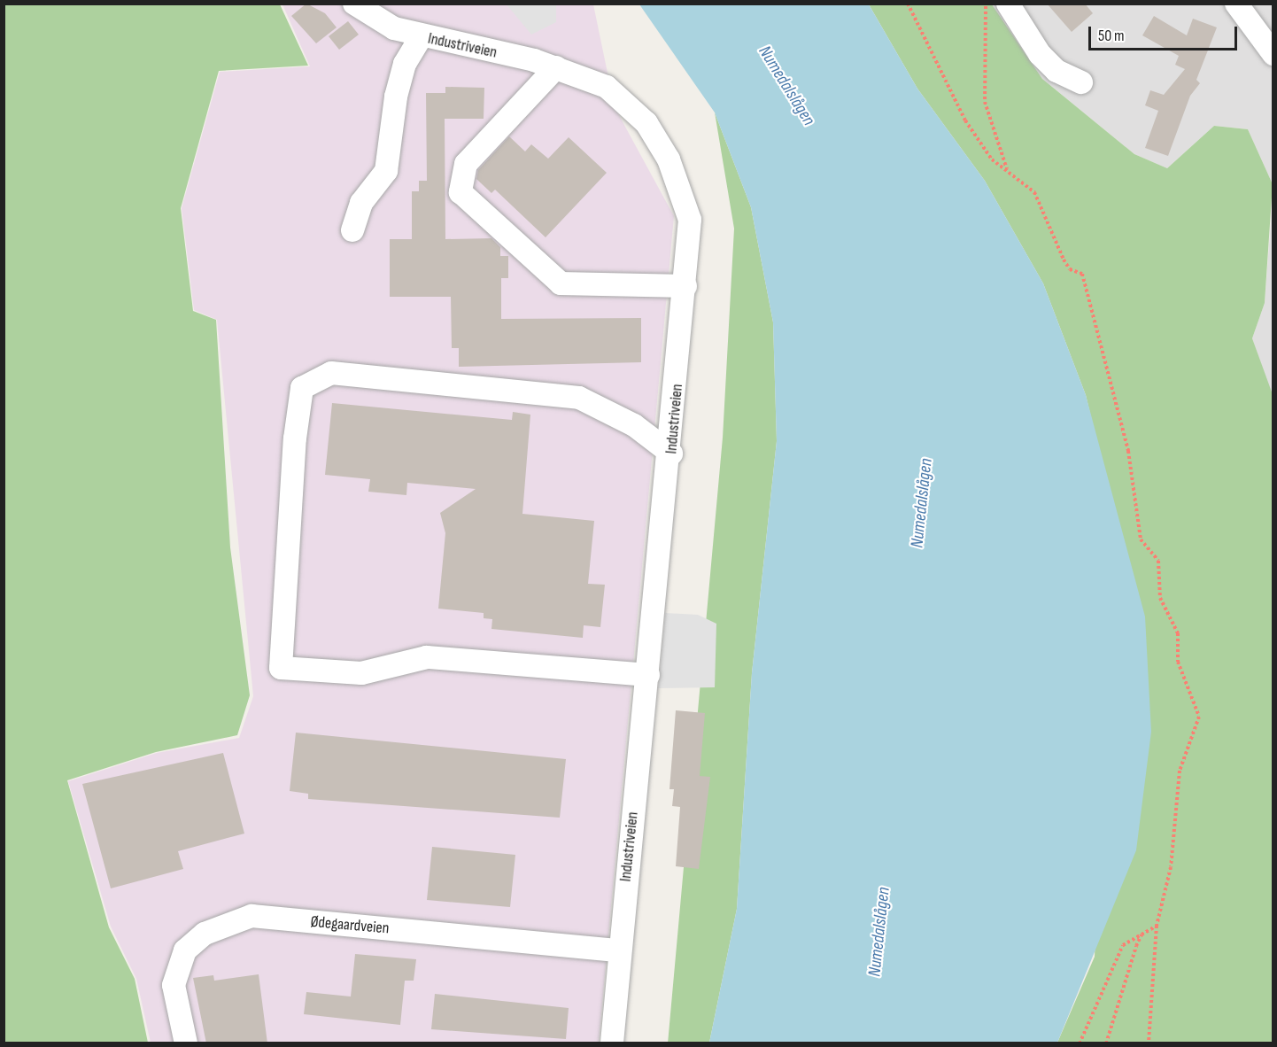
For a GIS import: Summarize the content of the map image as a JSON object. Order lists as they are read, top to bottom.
{
  "streets": {
    "street": ["Industriveien", "Ødegaardveien"]
  },
  "crossings": [
    ["Industriveien", "Ødegaardveien"]
  ],
  "water": ["Numedalslågen"],
  "scale_bar": "50 m"
}
